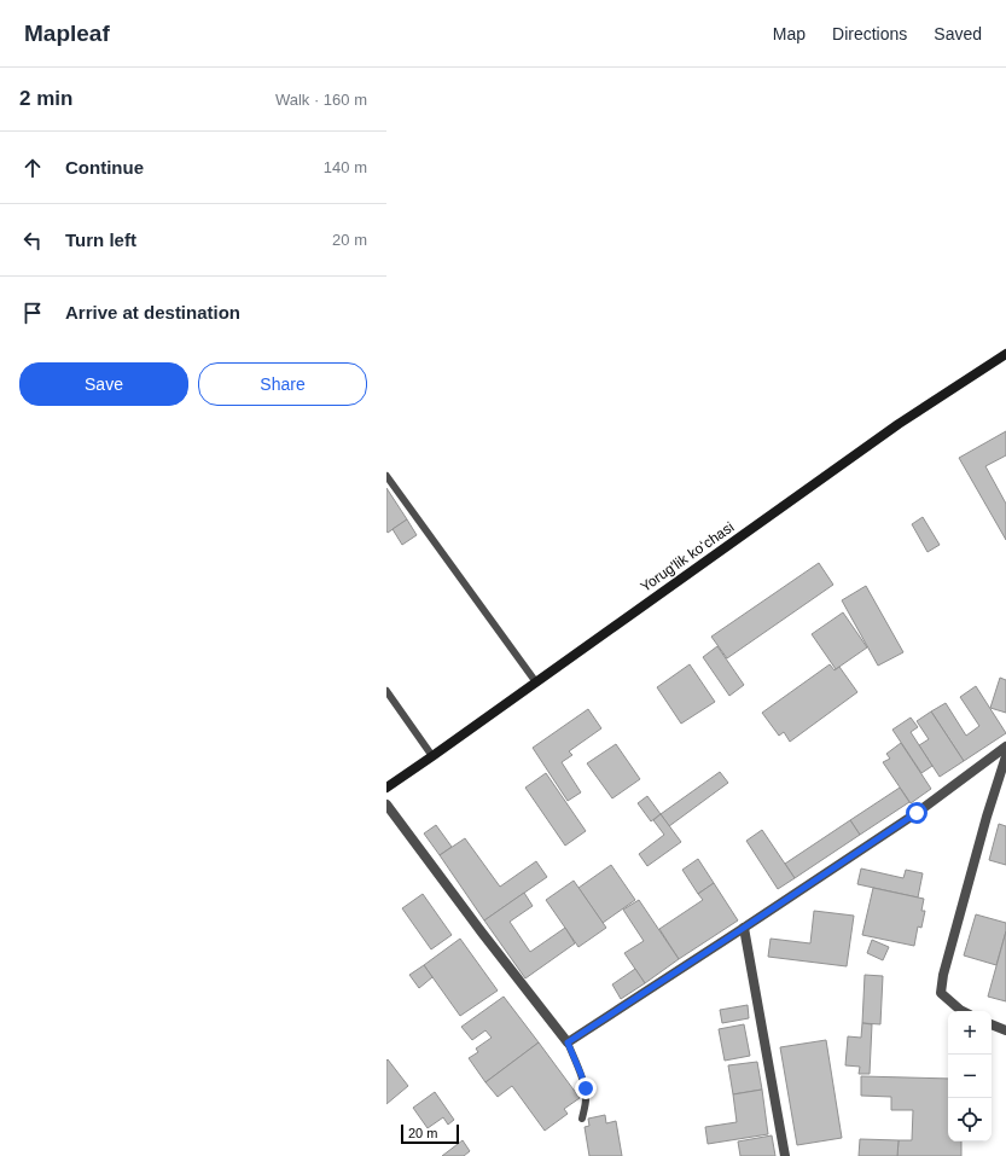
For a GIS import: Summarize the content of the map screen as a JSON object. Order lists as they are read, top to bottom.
{
  "streets": {
    "main road": ["Yorug'lik koʻchasi"]
  },
  "scale_bar": "20 m",
  "page": {
    "header": "Mapleaf",
    "nav": ["Map", "Directions", "Saved"],
    "heading": ["2 min", "Walk · 160 m"],
    "list": [
      ["Continue", "140 m"],
      ["Turn left", "20 m"],
      "Arrive at destination"
    ],
    "buttons": ["Save", "Share"],
    "map_buttons": ["+", "−"],
    "scale": "20 m"
  }
}
